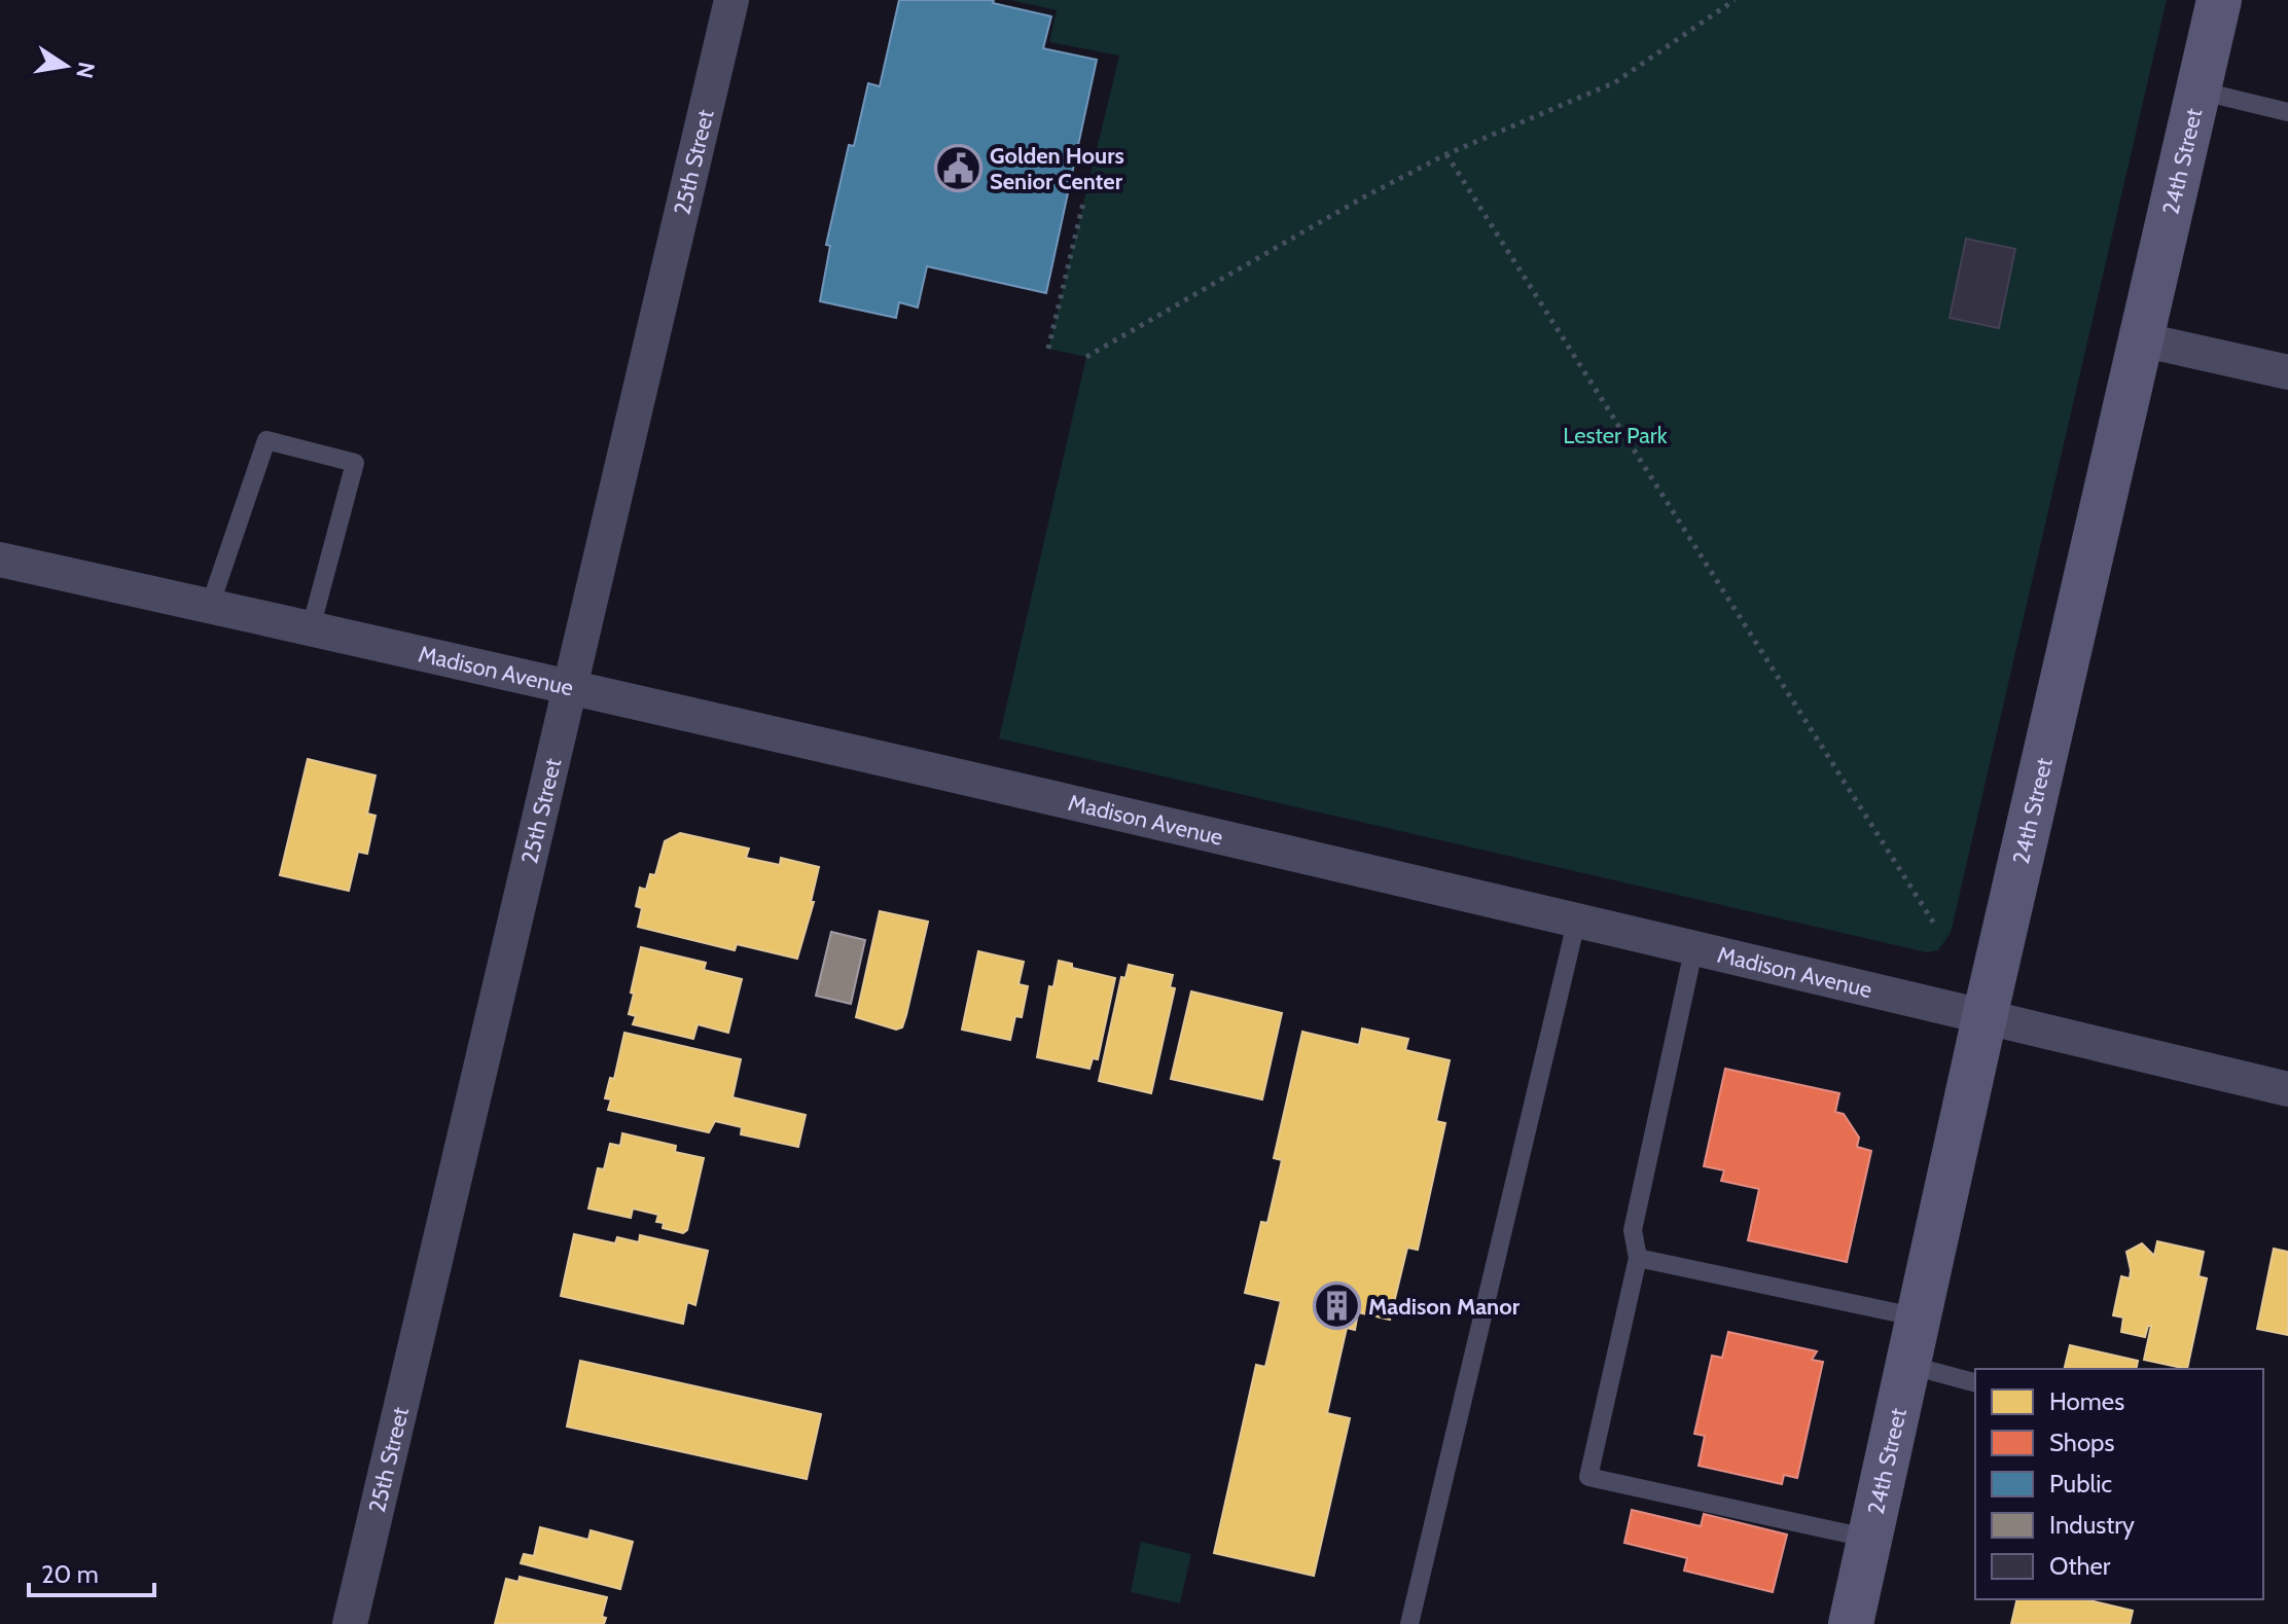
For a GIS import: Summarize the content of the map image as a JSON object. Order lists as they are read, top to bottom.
{
  "streets": {
    "street": ["24th Street", "25th Street", "Madison Avenue"]
  },
  "crossings": [
    ["24th Street", "Madison Avenue"],
    ["25th Street", "Madison Avenue"]
  ],
  "parks": ["Lester Park"],
  "places": {
    "public building": ["Golden Hours Senior Center"],
    "building": ["Madison Manor"]
  },
  "legend": [
    "Homes",
    "Shops",
    "Public",
    "Industry",
    "Other"
  ],
  "scale_bar": "20 m",
  "north": "right"
}
